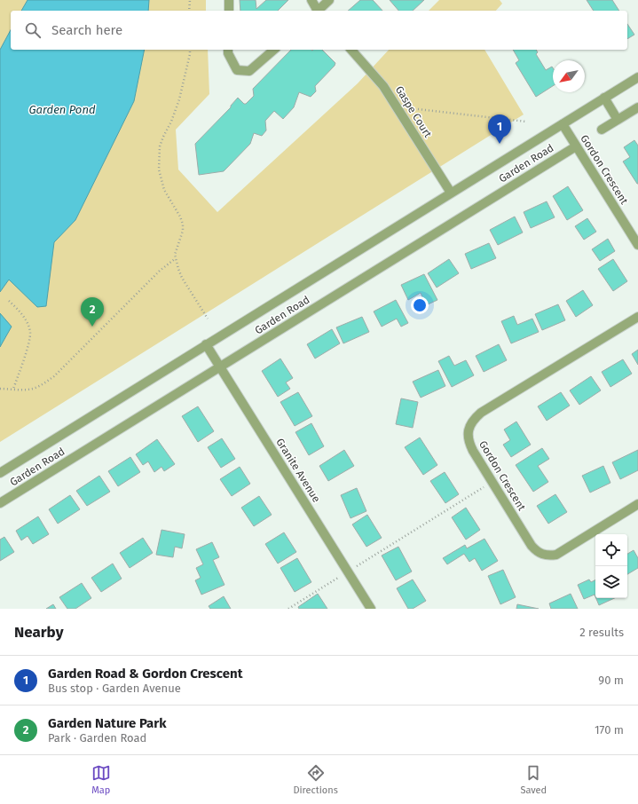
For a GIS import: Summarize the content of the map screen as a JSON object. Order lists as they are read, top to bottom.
{
  "streets": {
    "street": [
      "Gaspe Court",
      "Garden Road",
      "Gordon Crescent",
      "Granite Avenue"
    ]
  },
  "crossings": [
    ["Gaspe Court", "Garden Road"],
    ["Garden Road", "Gordon Crescent"],
    ["Garden Road", "Granite Avenue"]
  ],
  "water": ["Garden Pond"],
  "north": "bottom left",
  "page": {
    "search": "Search here",
    "pins": ["1", "2"],
    "heading": ["Nearby", "2 results"],
    "list": [
      {
        "mark": "1",
        "name": "Garden Road & Gordon Crescent",
        "note": "Bus stop · Garden Avenue",
        "value": "90 m"
      },
      {
        "mark": "2",
        "name": "Garden Nature Park",
        "note": "Park · Garden Road",
        "value": "170 m"
      }
    ],
    "nav": ["Map", "Directions", "Saved"]
  }
}
